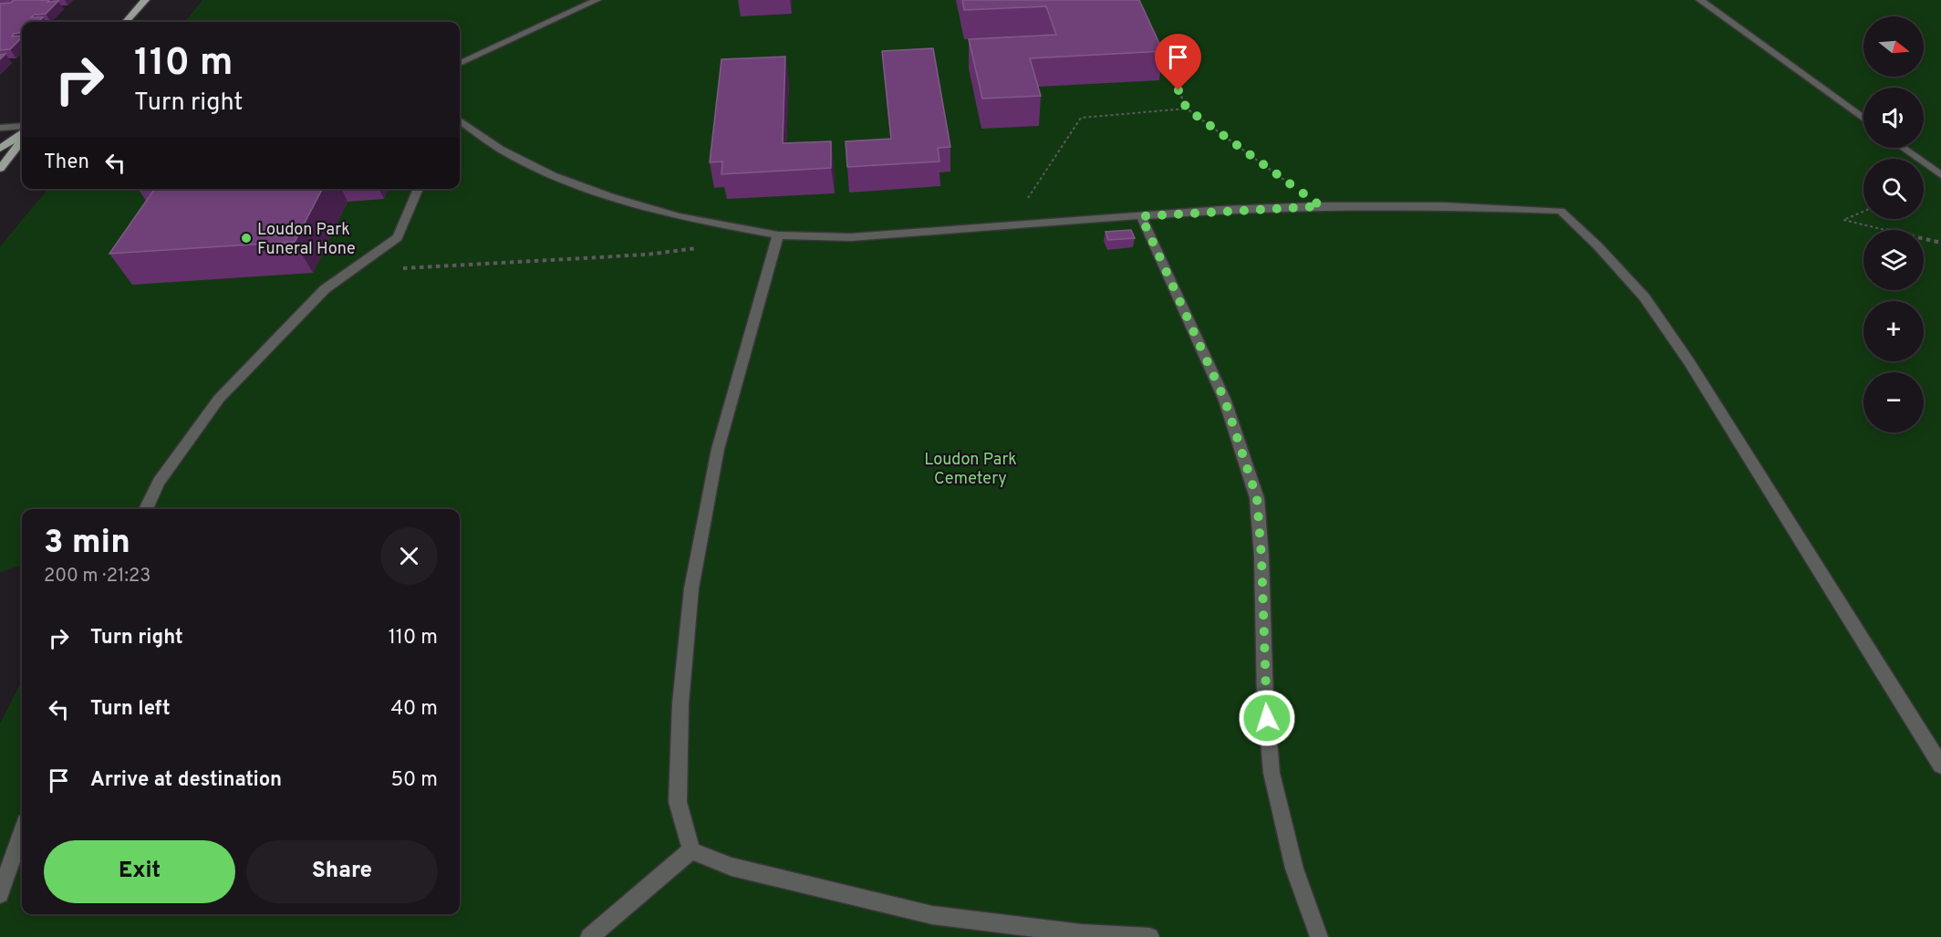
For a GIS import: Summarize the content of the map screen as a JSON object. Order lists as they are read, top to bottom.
{
  "parks": ["Loudon Park Cemetery"],
  "places": ["Loudon Park Funeral Hone"],
  "north": "right",
  "page": {
    "map_buttons": ["+", "−"],
    "turn": ["110 m", "Turn right"],
    "then": "Then",
    "heading": ["3 min", "200 m · 21:23"],
    "list": [
      {
        "name": "Turn right",
        "value": "110 m"
      },
      {
        "name": "Turn left",
        "value": "40 m"
      },
      {
        "name": "Arrive at destination",
        "value": "50 m"
      }
    ],
    "buttons": ["Exit", "Share"]
  }
}
